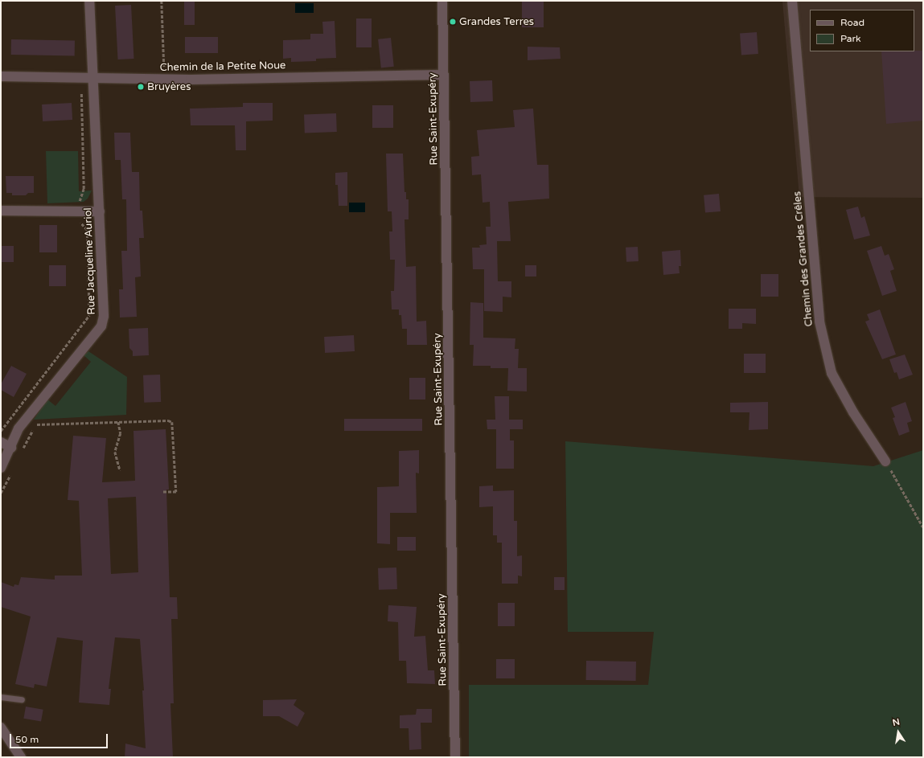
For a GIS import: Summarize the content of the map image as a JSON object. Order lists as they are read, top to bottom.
{
  "streets": {
    "street": [
      "Chemin de la Petite Noue",
      "Rue Saint-Exupéry",
      "Chemin des Grandes Crêles",
      "Rue Jacqueline Auriol"
    ]
  },
  "crossings": [
    ["Chemin de la Petite Noue", "Rue Saint-Exupéry"],
    ["Chemin de la Petite Noue", "Rue Jacqueline Auriol"]
  ],
  "places": ["Grandes Terres", "Bruyères"],
  "legend": ["Road", "Park"],
  "scale_bar": "50 m",
  "north": "top"
}
